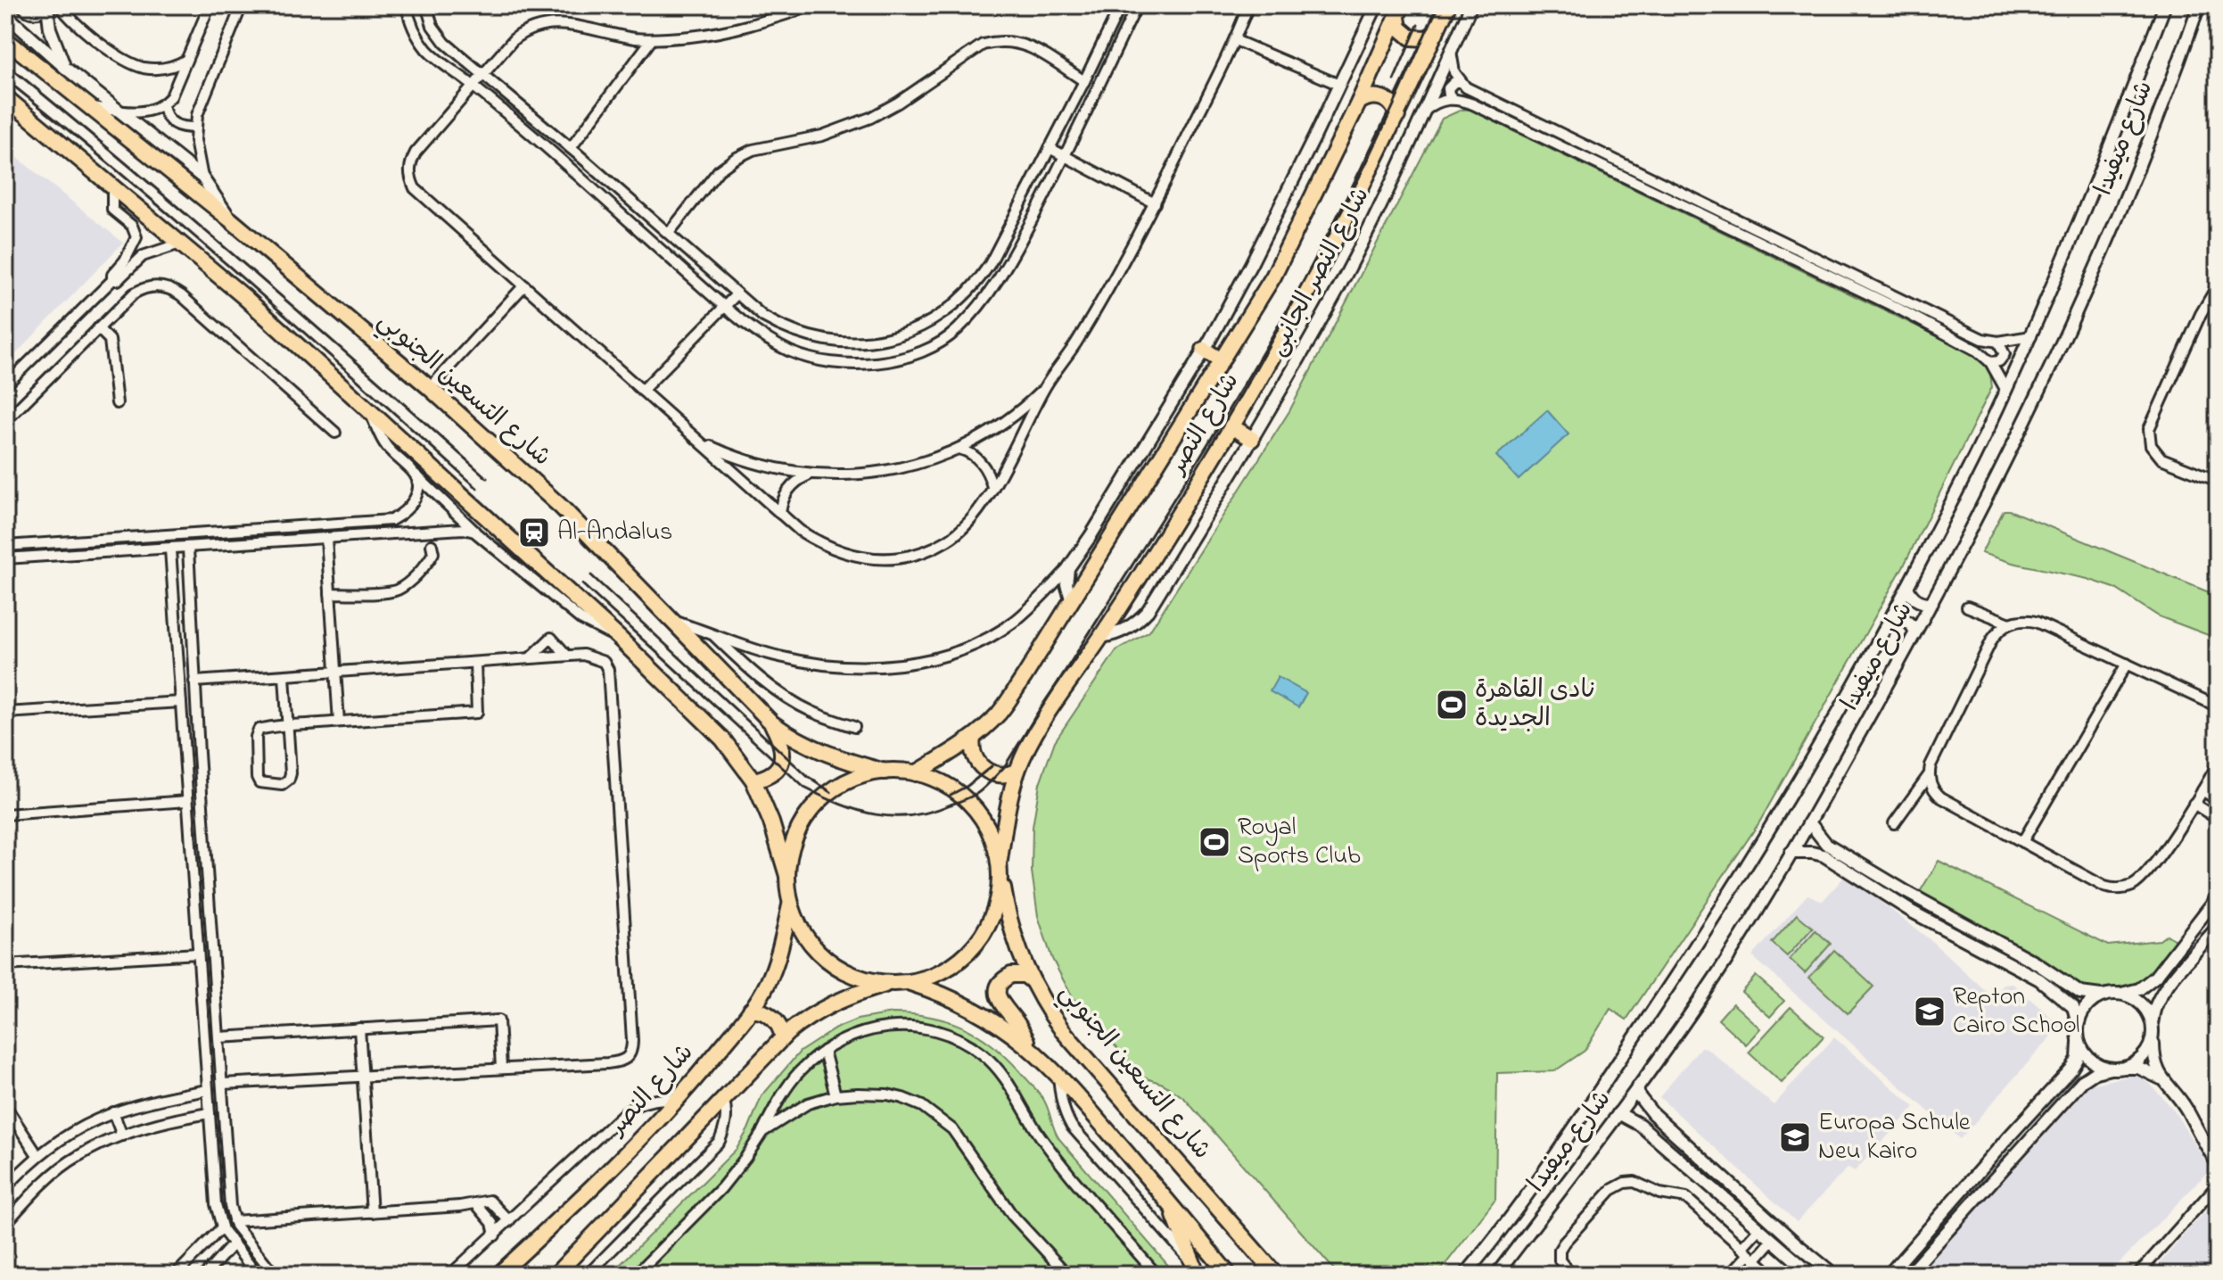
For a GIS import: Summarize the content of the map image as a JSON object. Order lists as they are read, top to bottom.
{
  "streets": {
    "main road": ["شارع التسعين الجنوبي", "شارع النصر"],
    "street": ["شارع ميفيدا", "شارع النصر الجانبى"]
  },
  "crossings": [
    ["شارع النصر الجانبى", "شارع النصر"],
    ["شارع التسعين الجنوبي", "شارع النصر"]
  ],
  "places": {
    "station": ["Al-Andalus"],
    "sports": ["نادى القاهرة الجديدة", "Royal Sports Club"],
    "school or university": ["Repton Cairo School", "Europa Schule Neu Kairo"]
  }
}
